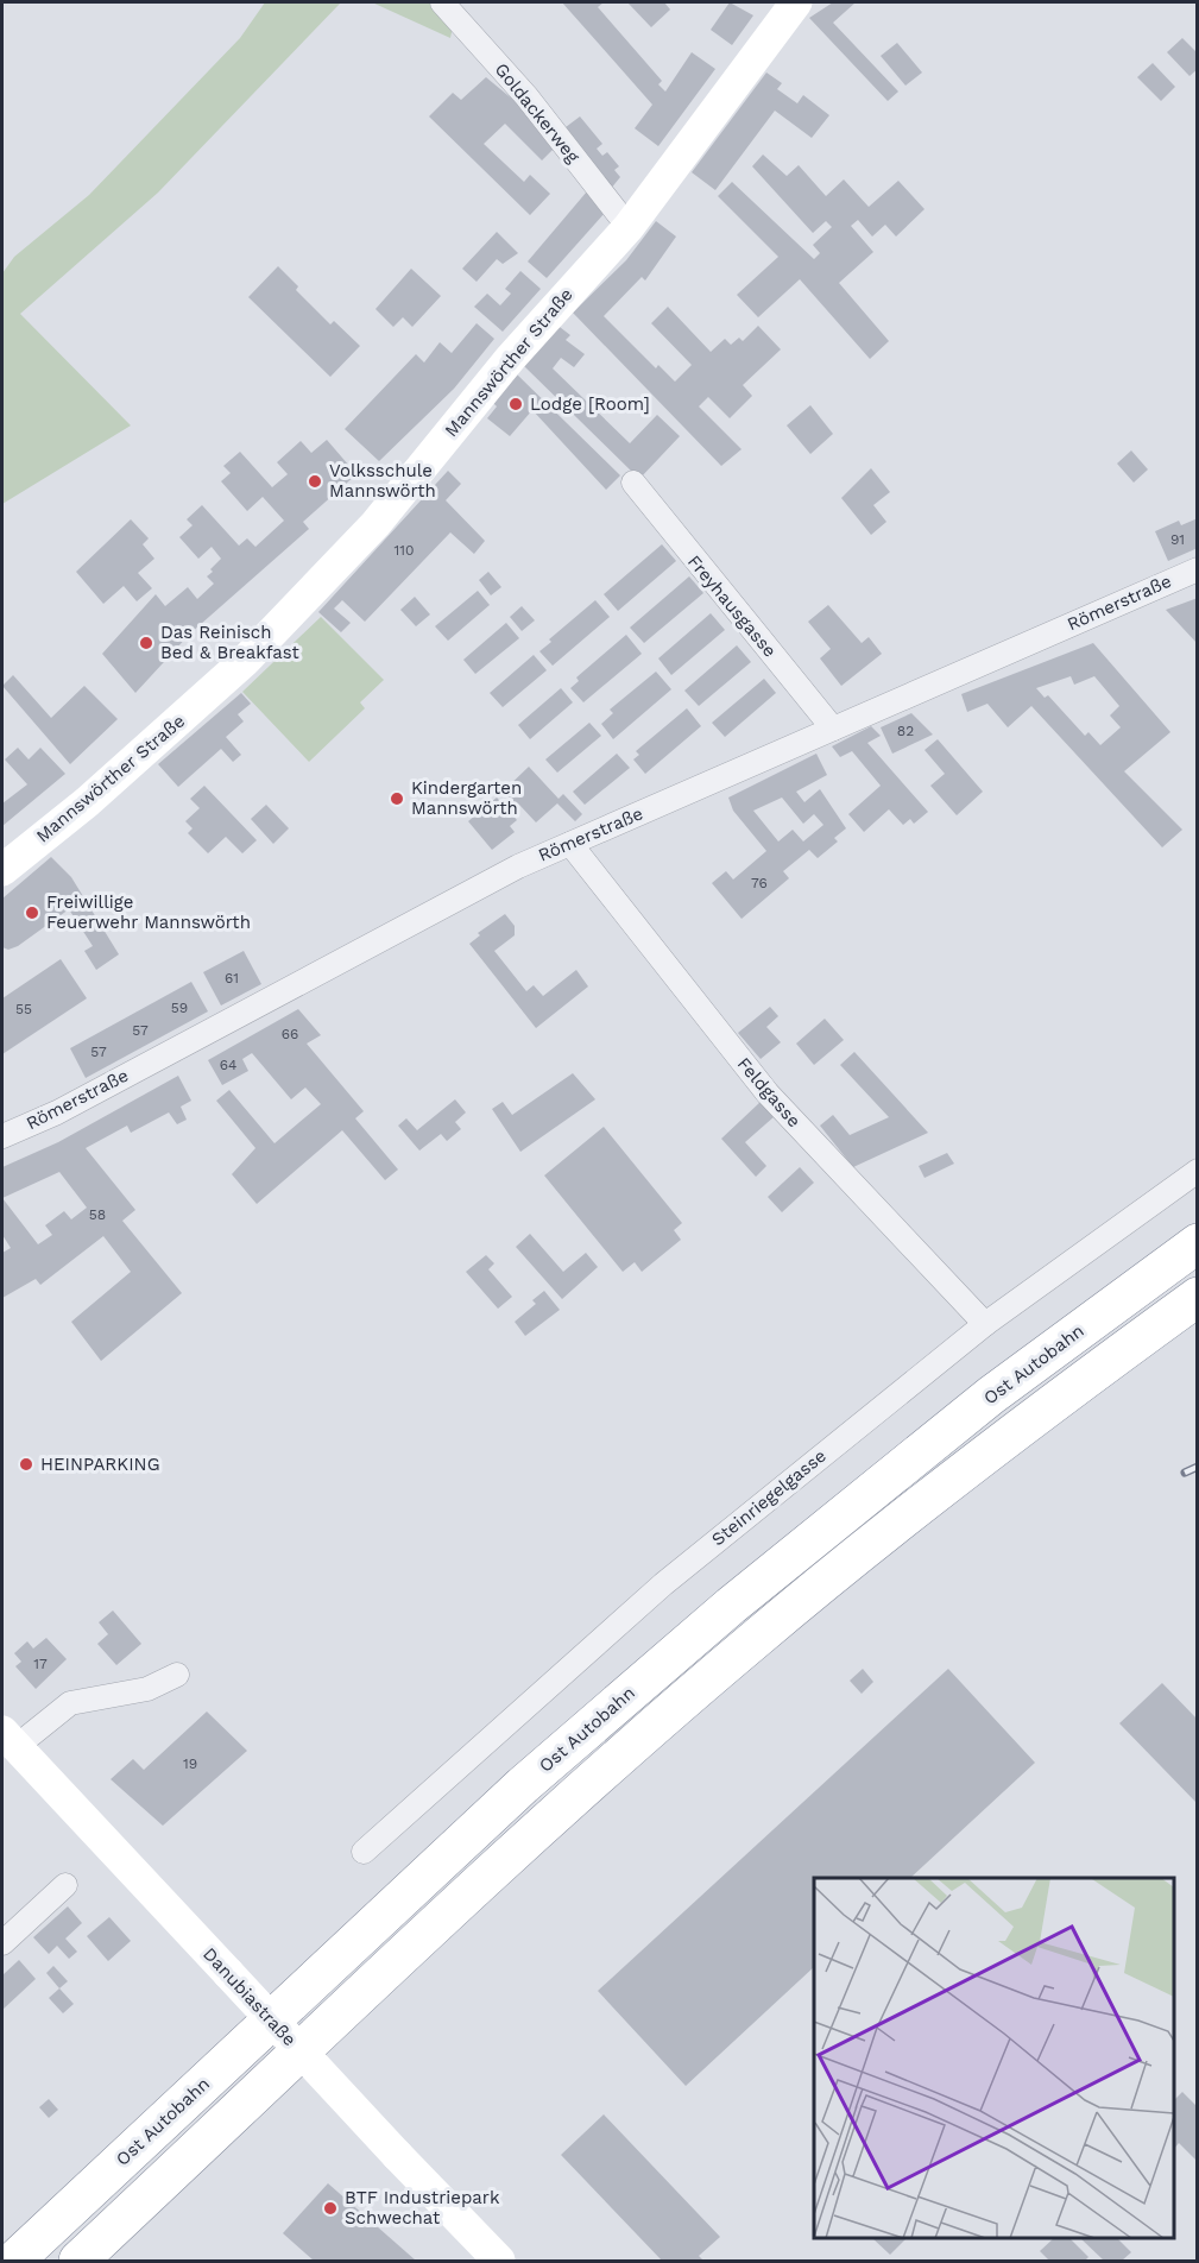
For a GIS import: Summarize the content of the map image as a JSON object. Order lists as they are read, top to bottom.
{
  "streets": {
    "highway": ["Ost Autobahn"],
    "main road": ["Mannswörther Straße", "Danubiastraße"],
    "street": [
      "Goldackerweg",
      "Römerstraße",
      "Freyhausgasse",
      "Feldgasse",
      "Steinriegelgasse"
    ]
  },
  "crossings": [
    ["Goldackerweg", "Mannswörther Straße"],
    ["Römerstraße", "Freyhausgasse"],
    ["Römerstraße", "Feldgasse"],
    ["Feldgasse", "Steinriegelgasse"]
  ],
  "places": [
    "Lodge [Room]",
    "Volksschule Mannswörth",
    "Das Reinisch Bed & Breakfast",
    "Kindergarten Mannswörth",
    "Freiwillige Feuerwehr Mannswörth",
    "HEINPARKING",
    "BTF Industriepark Schwechat"
  ],
  "house_numbers": [
    "91",
    "110",
    "82",
    "76",
    "61",
    "59",
    "55",
    "57",
    "66",
    "57",
    "64",
    "58",
    "17",
    "19"
  ]
}
